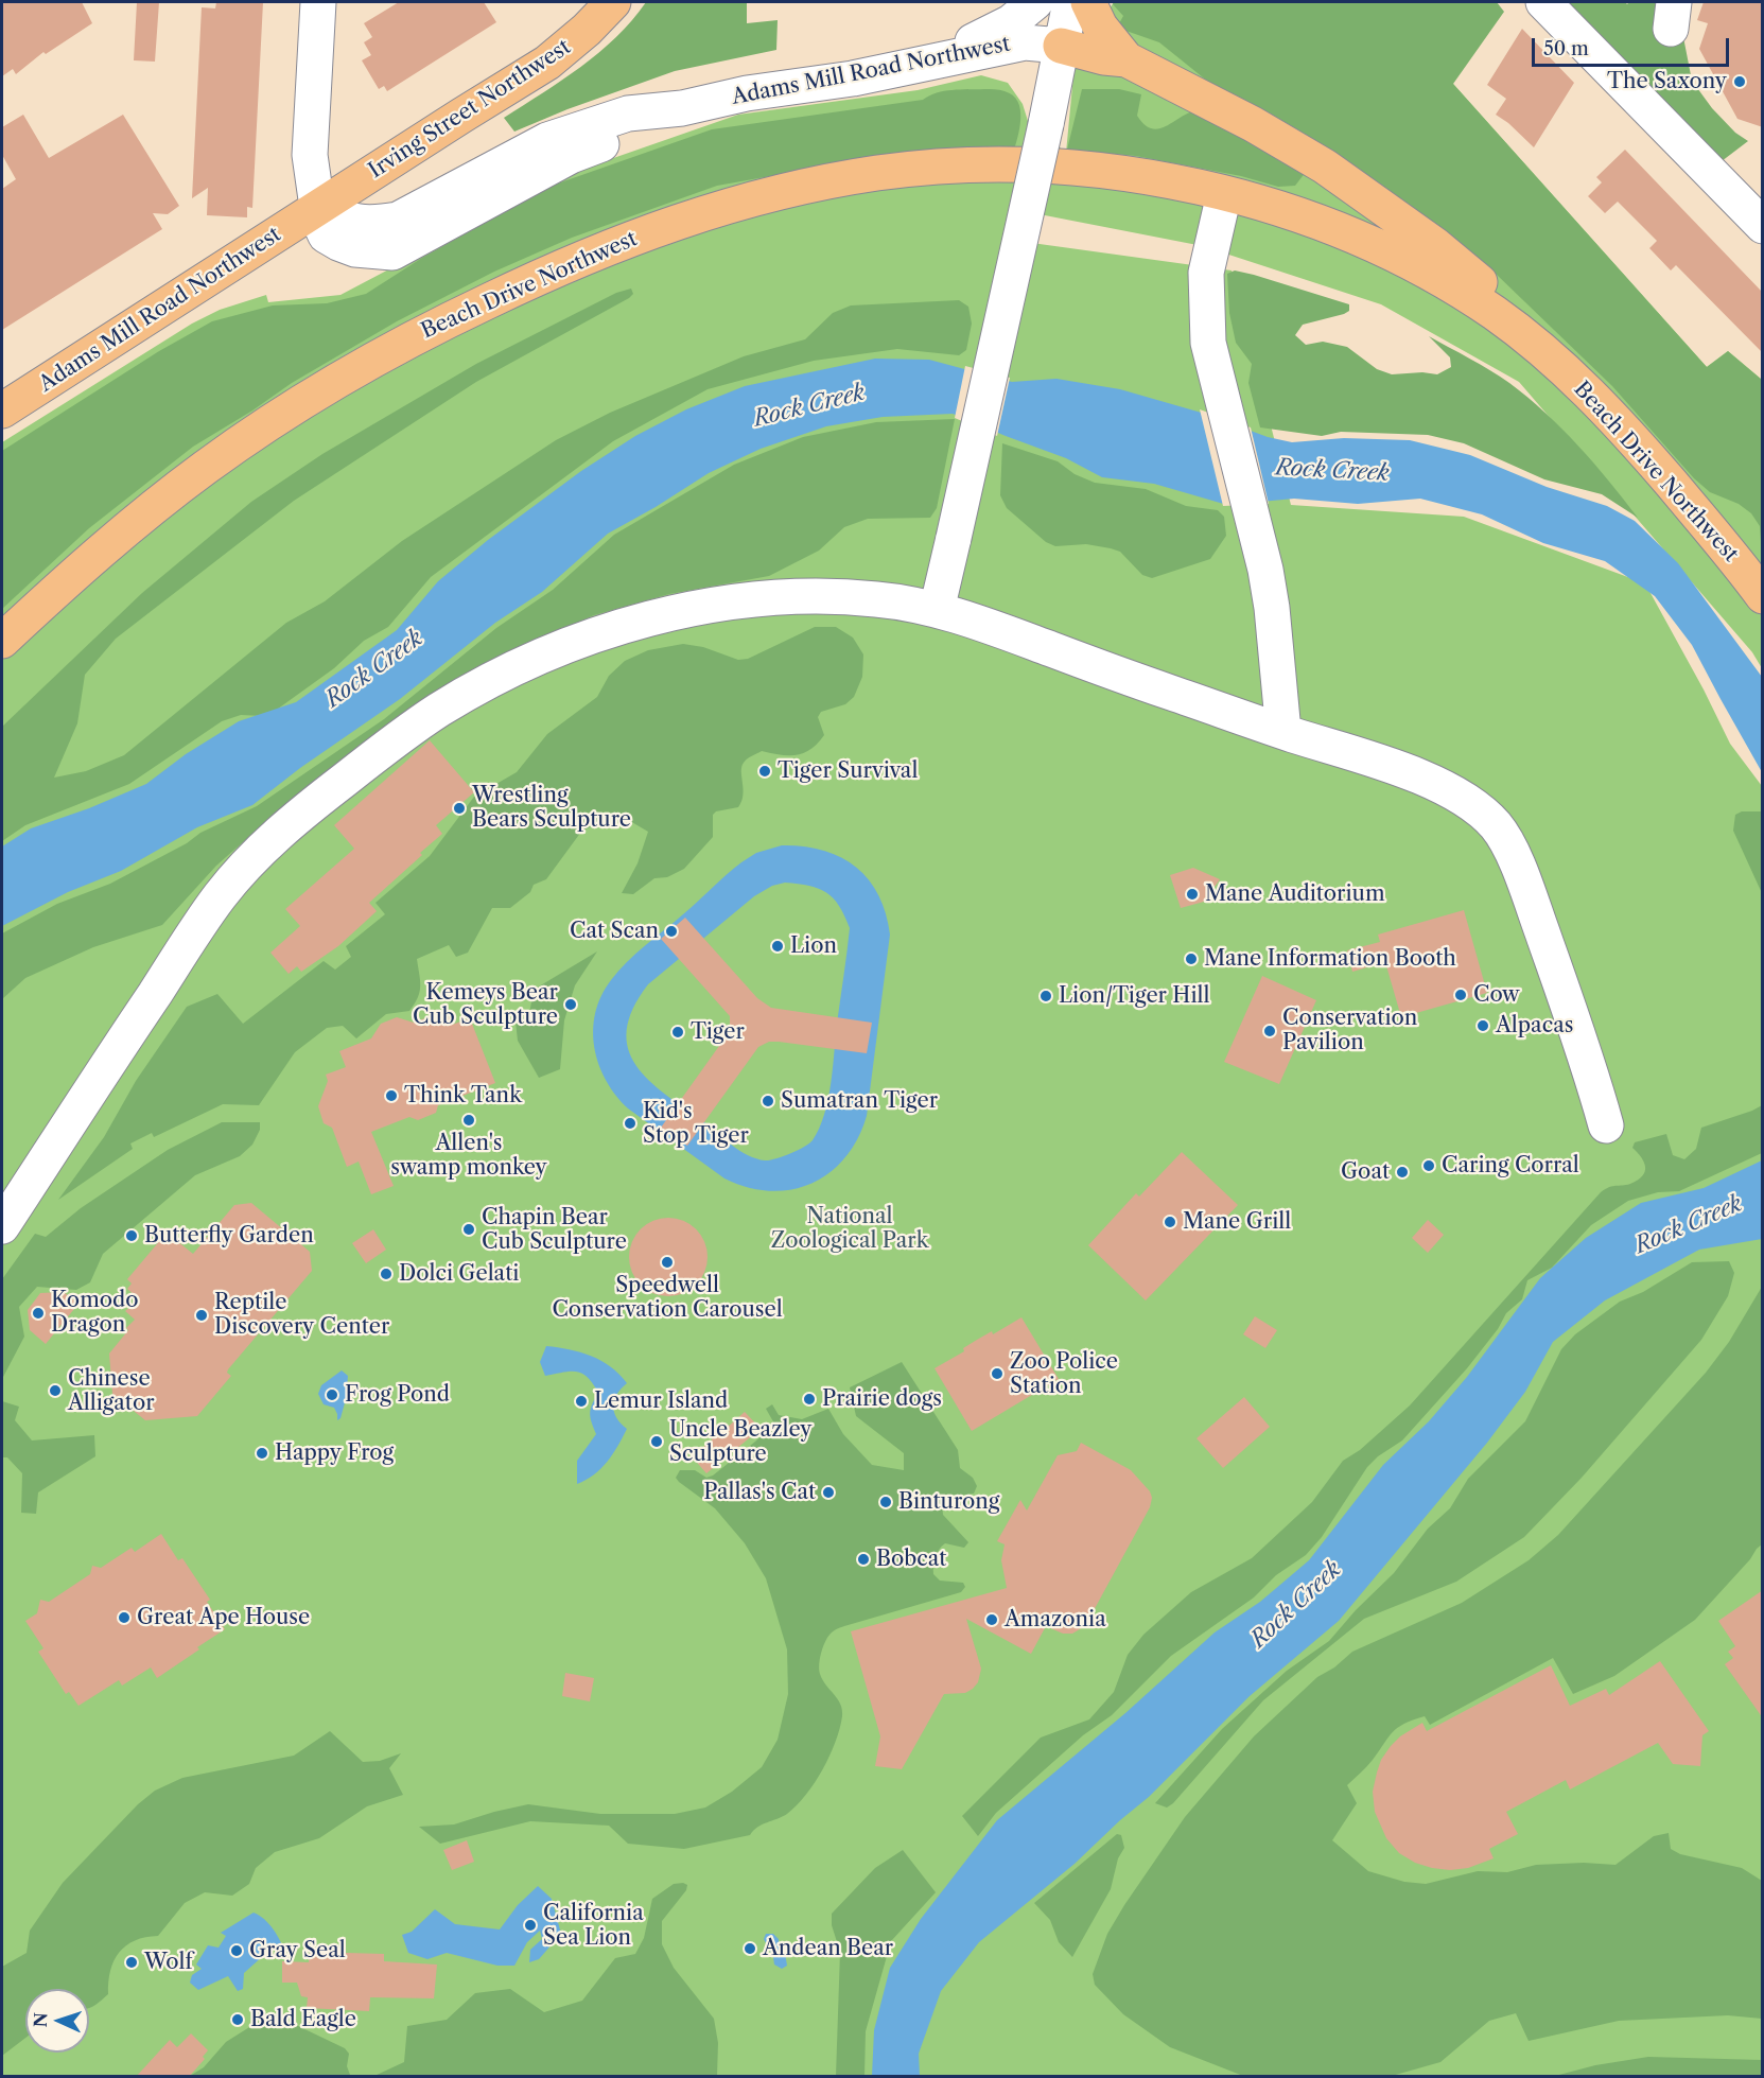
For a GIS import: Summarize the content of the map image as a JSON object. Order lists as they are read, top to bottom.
{
  "streets": {
    "main road": ["Adams Mill Road Northwest", "Irving Street Northwest", "Beach Drive Northwest"]
  },
  "crossings": [
    ["Adams Mill Road Northwest", "Irving Street Northwest"]
  ],
  "water": ["Rock Creek"],
  "parks": ["National Zoological Park"],
  "places": [
    "The Saxony",
    "Tiger Survival",
    "Wrestling Bears Sculpture",
    "Mane Auditorium",
    "Cat Scan",
    "Lion",
    "Mane Information Booth",
    "Cow",
    "Lion/Tiger Hill",
    "Kemeys Bear Cub Sculpture",
    "Alpacas",
    "Conservation Pavilion",
    "Tiger",
    "Think Tank",
    "Sumatran Tiger",
    "Allen's swamp monkey",
    "Kid's Stop Tiger",
    "Caring Corral",
    "Goat",
    "Mane Grill",
    "Chapin Bear Cub Sculpture",
    "Butterfly Garden",
    "Speedwell Conservation Carousel",
    "Dolci Gelati",
    "Komodo Dragon",
    "Reptile Discovery Center",
    "Zoo Police Station",
    "Chinese Alligator",
    "Frog Pond",
    "Prairie dogs",
    "Lemur Island",
    "Uncle Beazley Sculpture",
    "Happy Frog",
    "Pallas's Cat",
    "Binturong",
    "Bobcat",
    "Great Ape House",
    "Amazonia",
    "California Sea Lion",
    "Andean Bear",
    "Gray Seal",
    "Wolf",
    "Bald Eagle"
  ],
  "scale_bar": "50 m",
  "north": "left"
}
